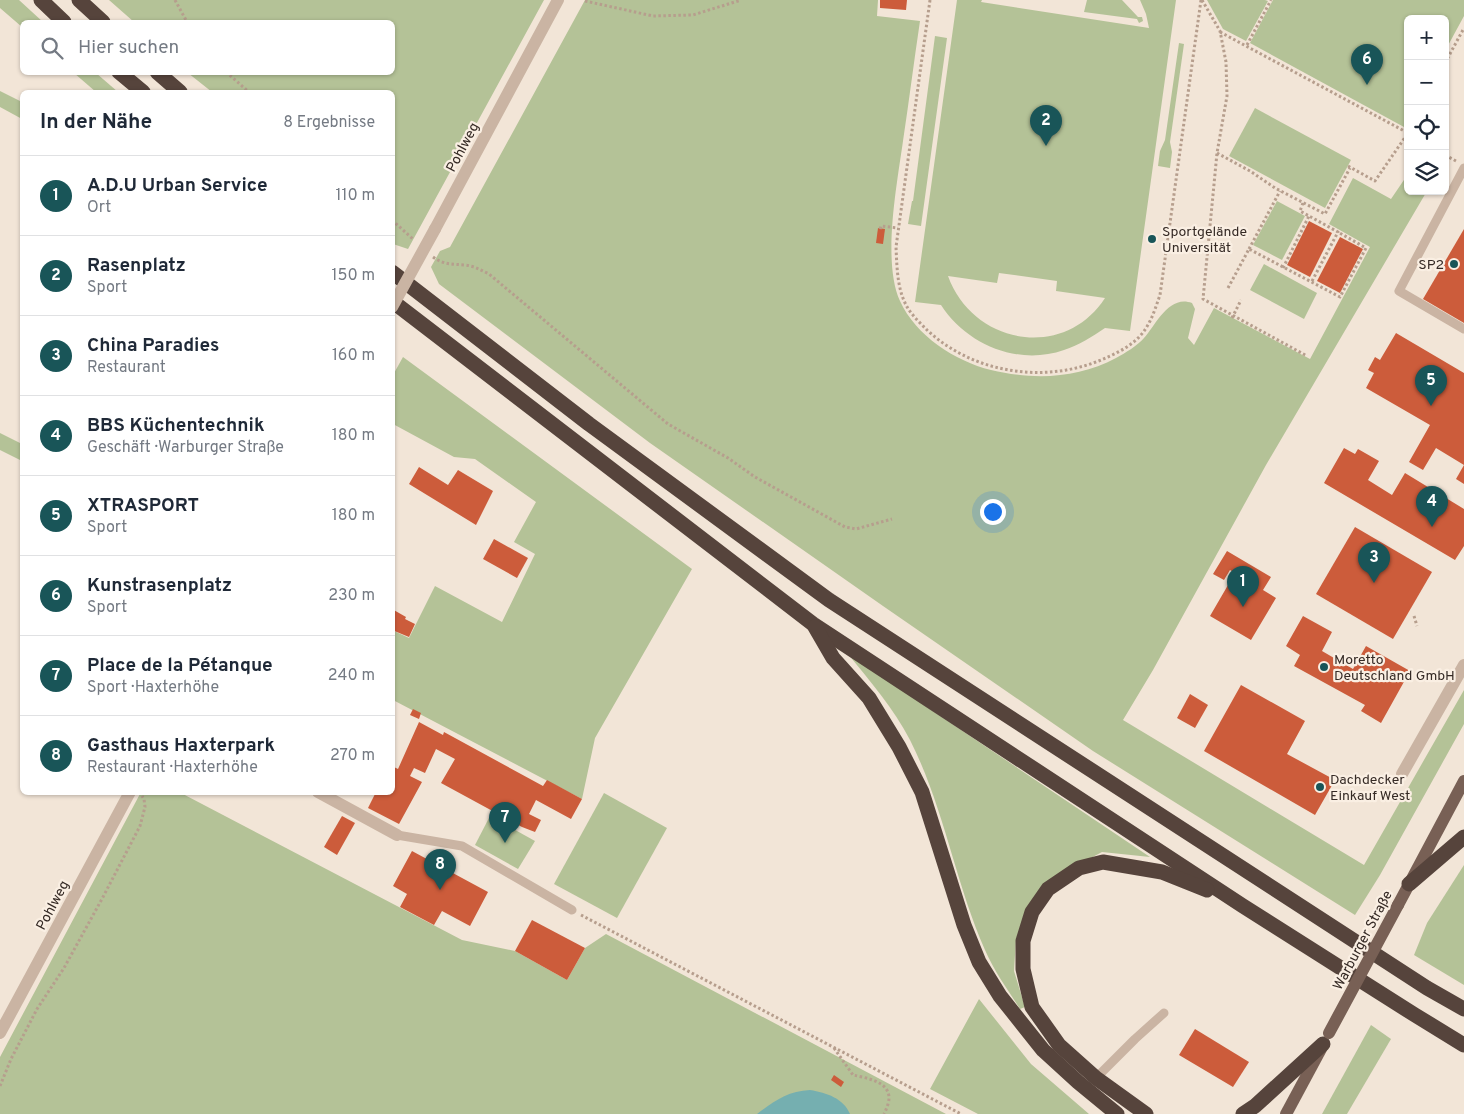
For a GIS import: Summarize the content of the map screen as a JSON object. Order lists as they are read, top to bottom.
{
  "streets": {
    "main road": ["Warburger Straße"],
    "street": ["Pohlweg"]
  },
  "places": [
    "Sportgelände Universität",
    "SP2",
    "Moretto Deutschland GmbH",
    "Dachdecker Einkauf West"
  ],
  "page": {
    "map_buttons": ["+", "−"],
    "search": "Hier suchen",
    "pins": [
      "6",
      "2",
      "5",
      "4",
      "3",
      "1",
      "7",
      "8"
    ],
    "heading": ["In der Nähe", "8 Ergebnisse"],
    "list": [
      {
        "mark": "1",
        "name": "A.D.U Urban Service",
        "note": "Ort",
        "value": "110 m"
      },
      {
        "mark": "2",
        "name": "Rasenplatz",
        "note": "Sport",
        "value": "150 m"
      },
      {
        "mark": "3",
        "name": "China Paradies",
        "note": "Restaurant",
        "value": "160 m"
      },
      {
        "mark": "4",
        "name": "BBS Küchentechnik",
        "note": "Geschäft · Warburger Straße",
        "value": "180 m"
      },
      {
        "mark": "5",
        "name": "XTRASPORT",
        "note": "Sport",
        "value": "180 m"
      },
      {
        "mark": "6",
        "name": "Kunstrasenplatz",
        "note": "Sport",
        "value": "230 m"
      },
      {
        "mark": "7",
        "name": "Place de la Pétanque",
        "note": "Sport · Haxterhöhe",
        "value": "240 m"
      },
      {
        "mark": "8",
        "name": "Gasthaus Haxterpark",
        "note": "Restaurant · Haxterhöhe",
        "value": "270 m"
      }
    ]
  }
}
